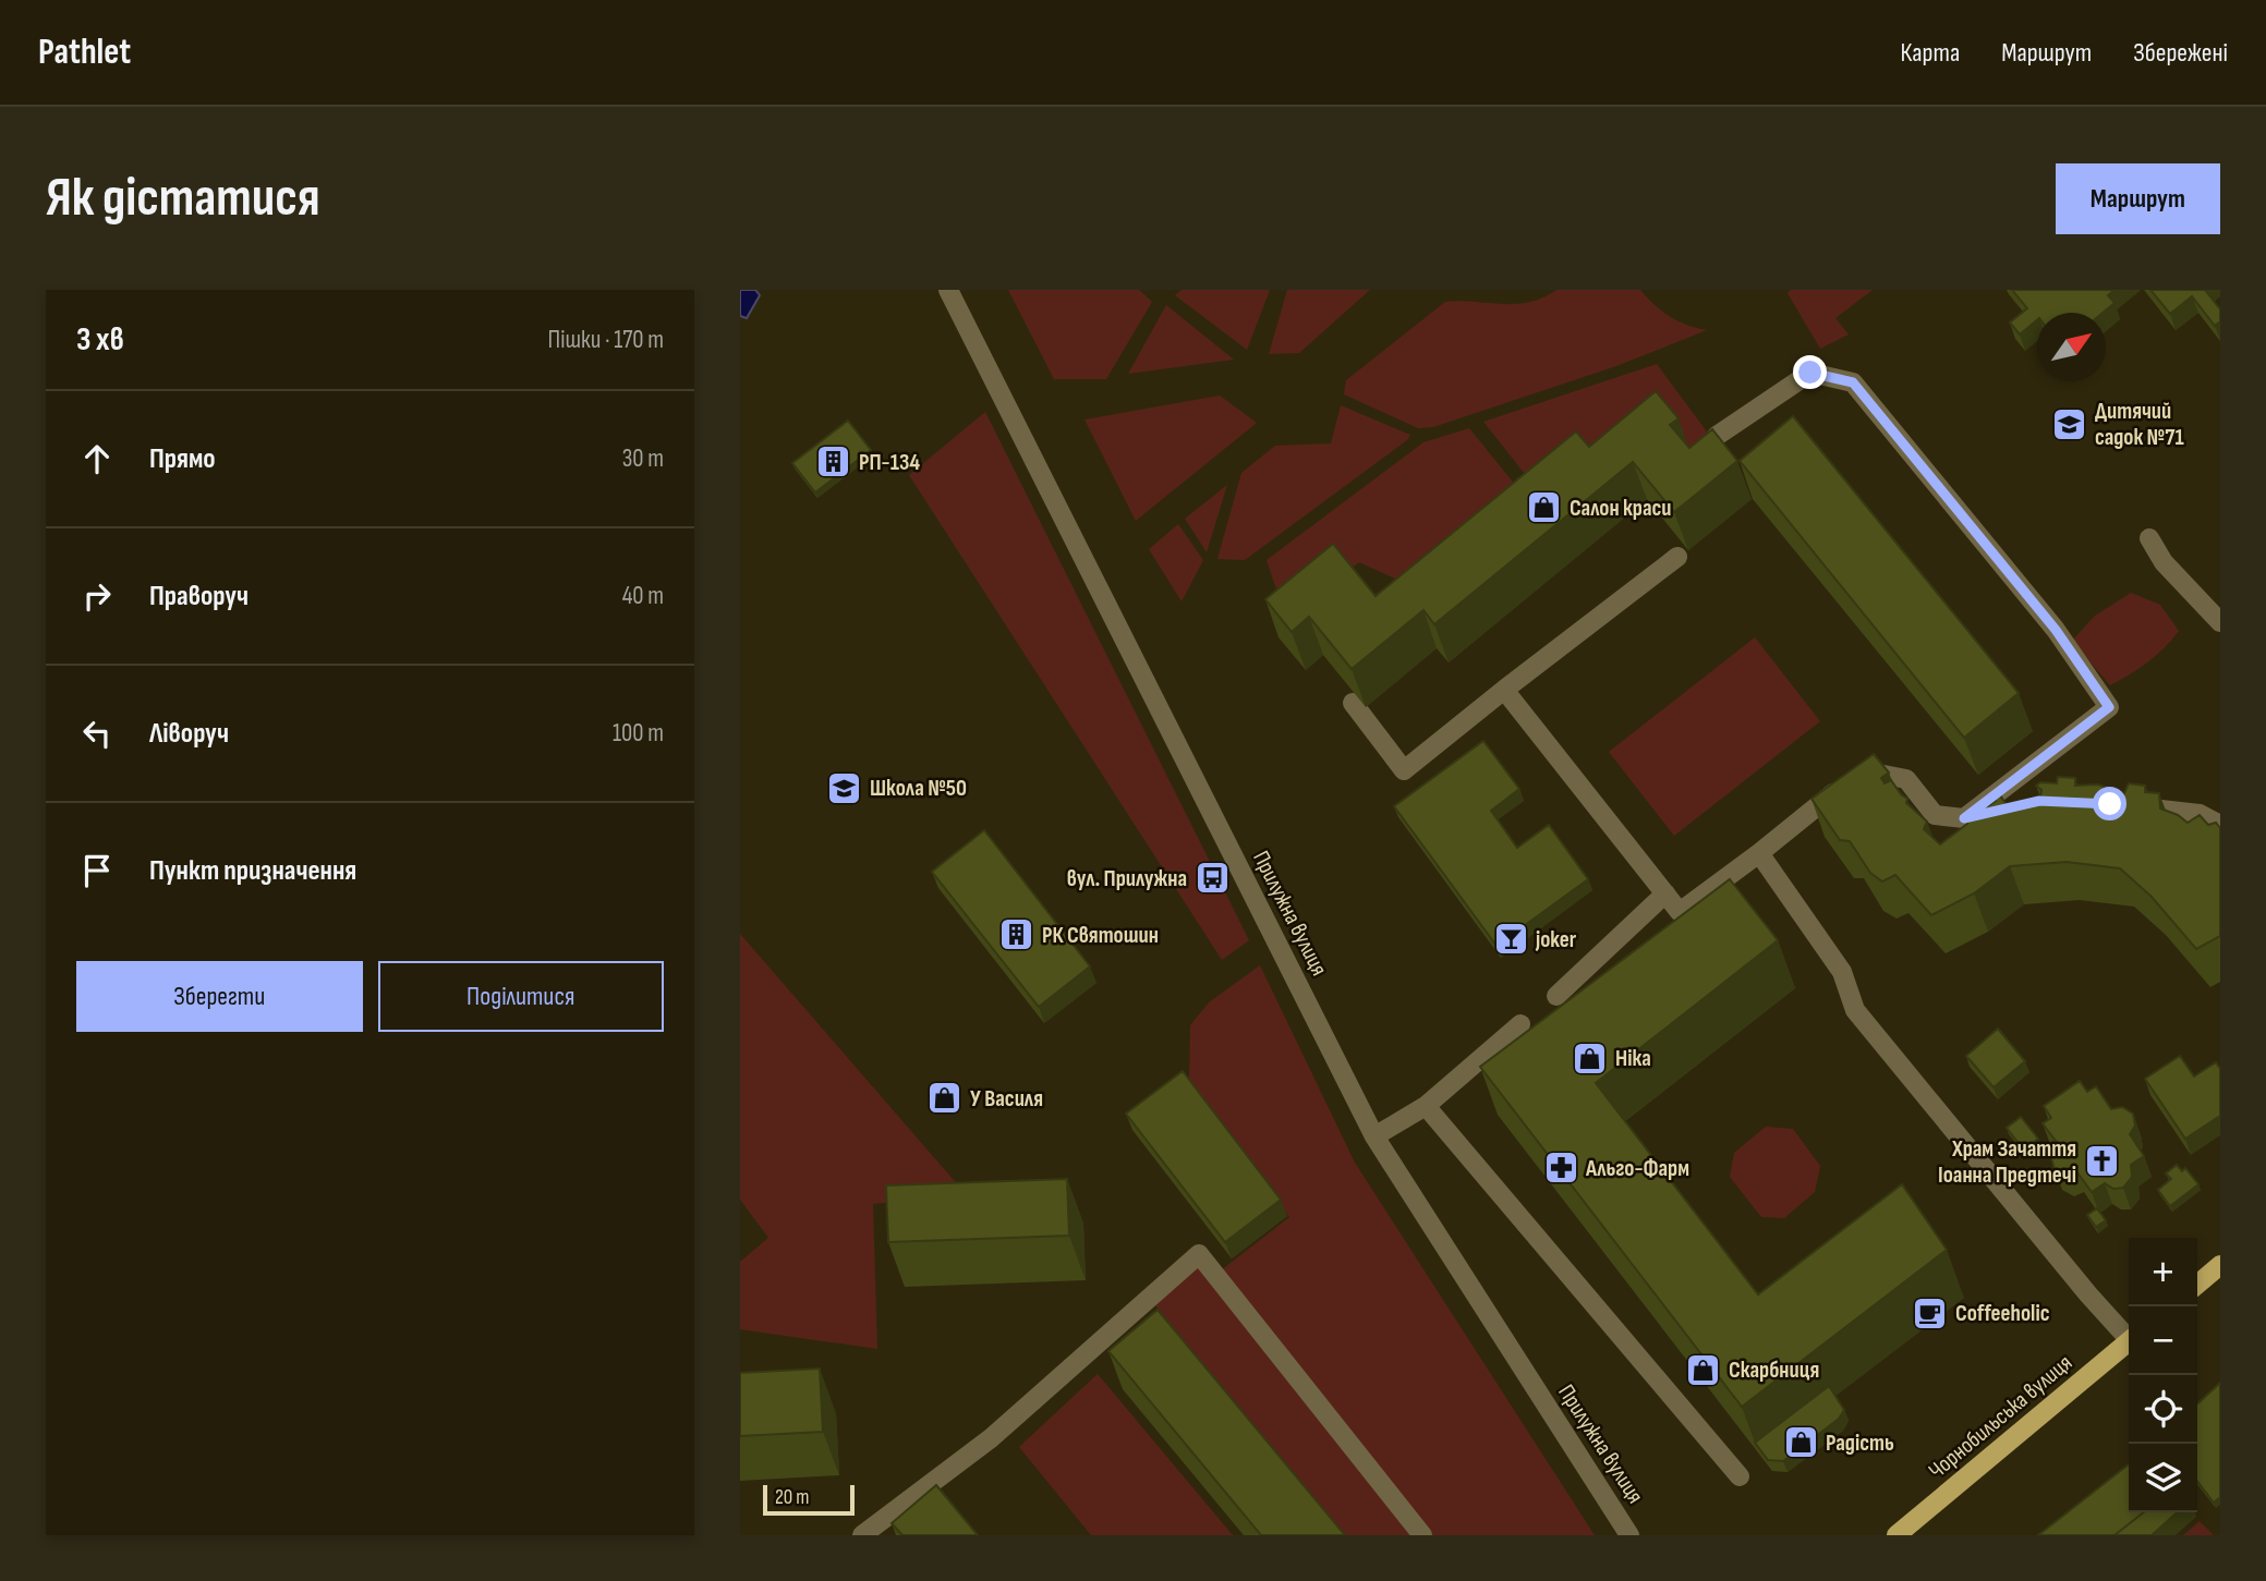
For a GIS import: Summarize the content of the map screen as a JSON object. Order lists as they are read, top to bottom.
{
  "streets": {
    "main road": ["Чорнобильська вулиця"],
    "street": ["Прилужна вулиця"]
  },
  "places": {
    "school or university": ["Дитячий садок №71", "Школа №50"],
    "building": ["РП-134", "РК Святошин"],
    "shop": [
      "Салон краси",
      "Ніка",
      "У Василя",
      "Скарбниця",
      "Радість"
    ],
    "bus stop": ["вул. Прилужна"],
    "bar": ["joker"],
    "church": ["Храм Зачаття Іоанна Предтечі"],
    "pharmacy": ["Альго-Фарм"],
    "cafe": ["Coffeeholic"]
  },
  "scale_bar": "20 m",
  "north": "top right",
  "page": {
    "header": "Pathlet",
    "nav": ["Карта", "Маршрут", "Збережені"],
    "buttons": [
      "Маршрут",
      ["Зберегти", "Поділитися"]
    ],
    "title": "Як дістатися",
    "heading": ["3 хв", "Пішки · 170 m"],
    "list": [
      ["Прямо", "30 m"],
      ["Праворуч", "40 m"],
      ["Ліворуч", "100 m"],
      "Пункт призначення"
    ],
    "map_buttons": ["+", "−"],
    "scale": "20 m"
  }
}
